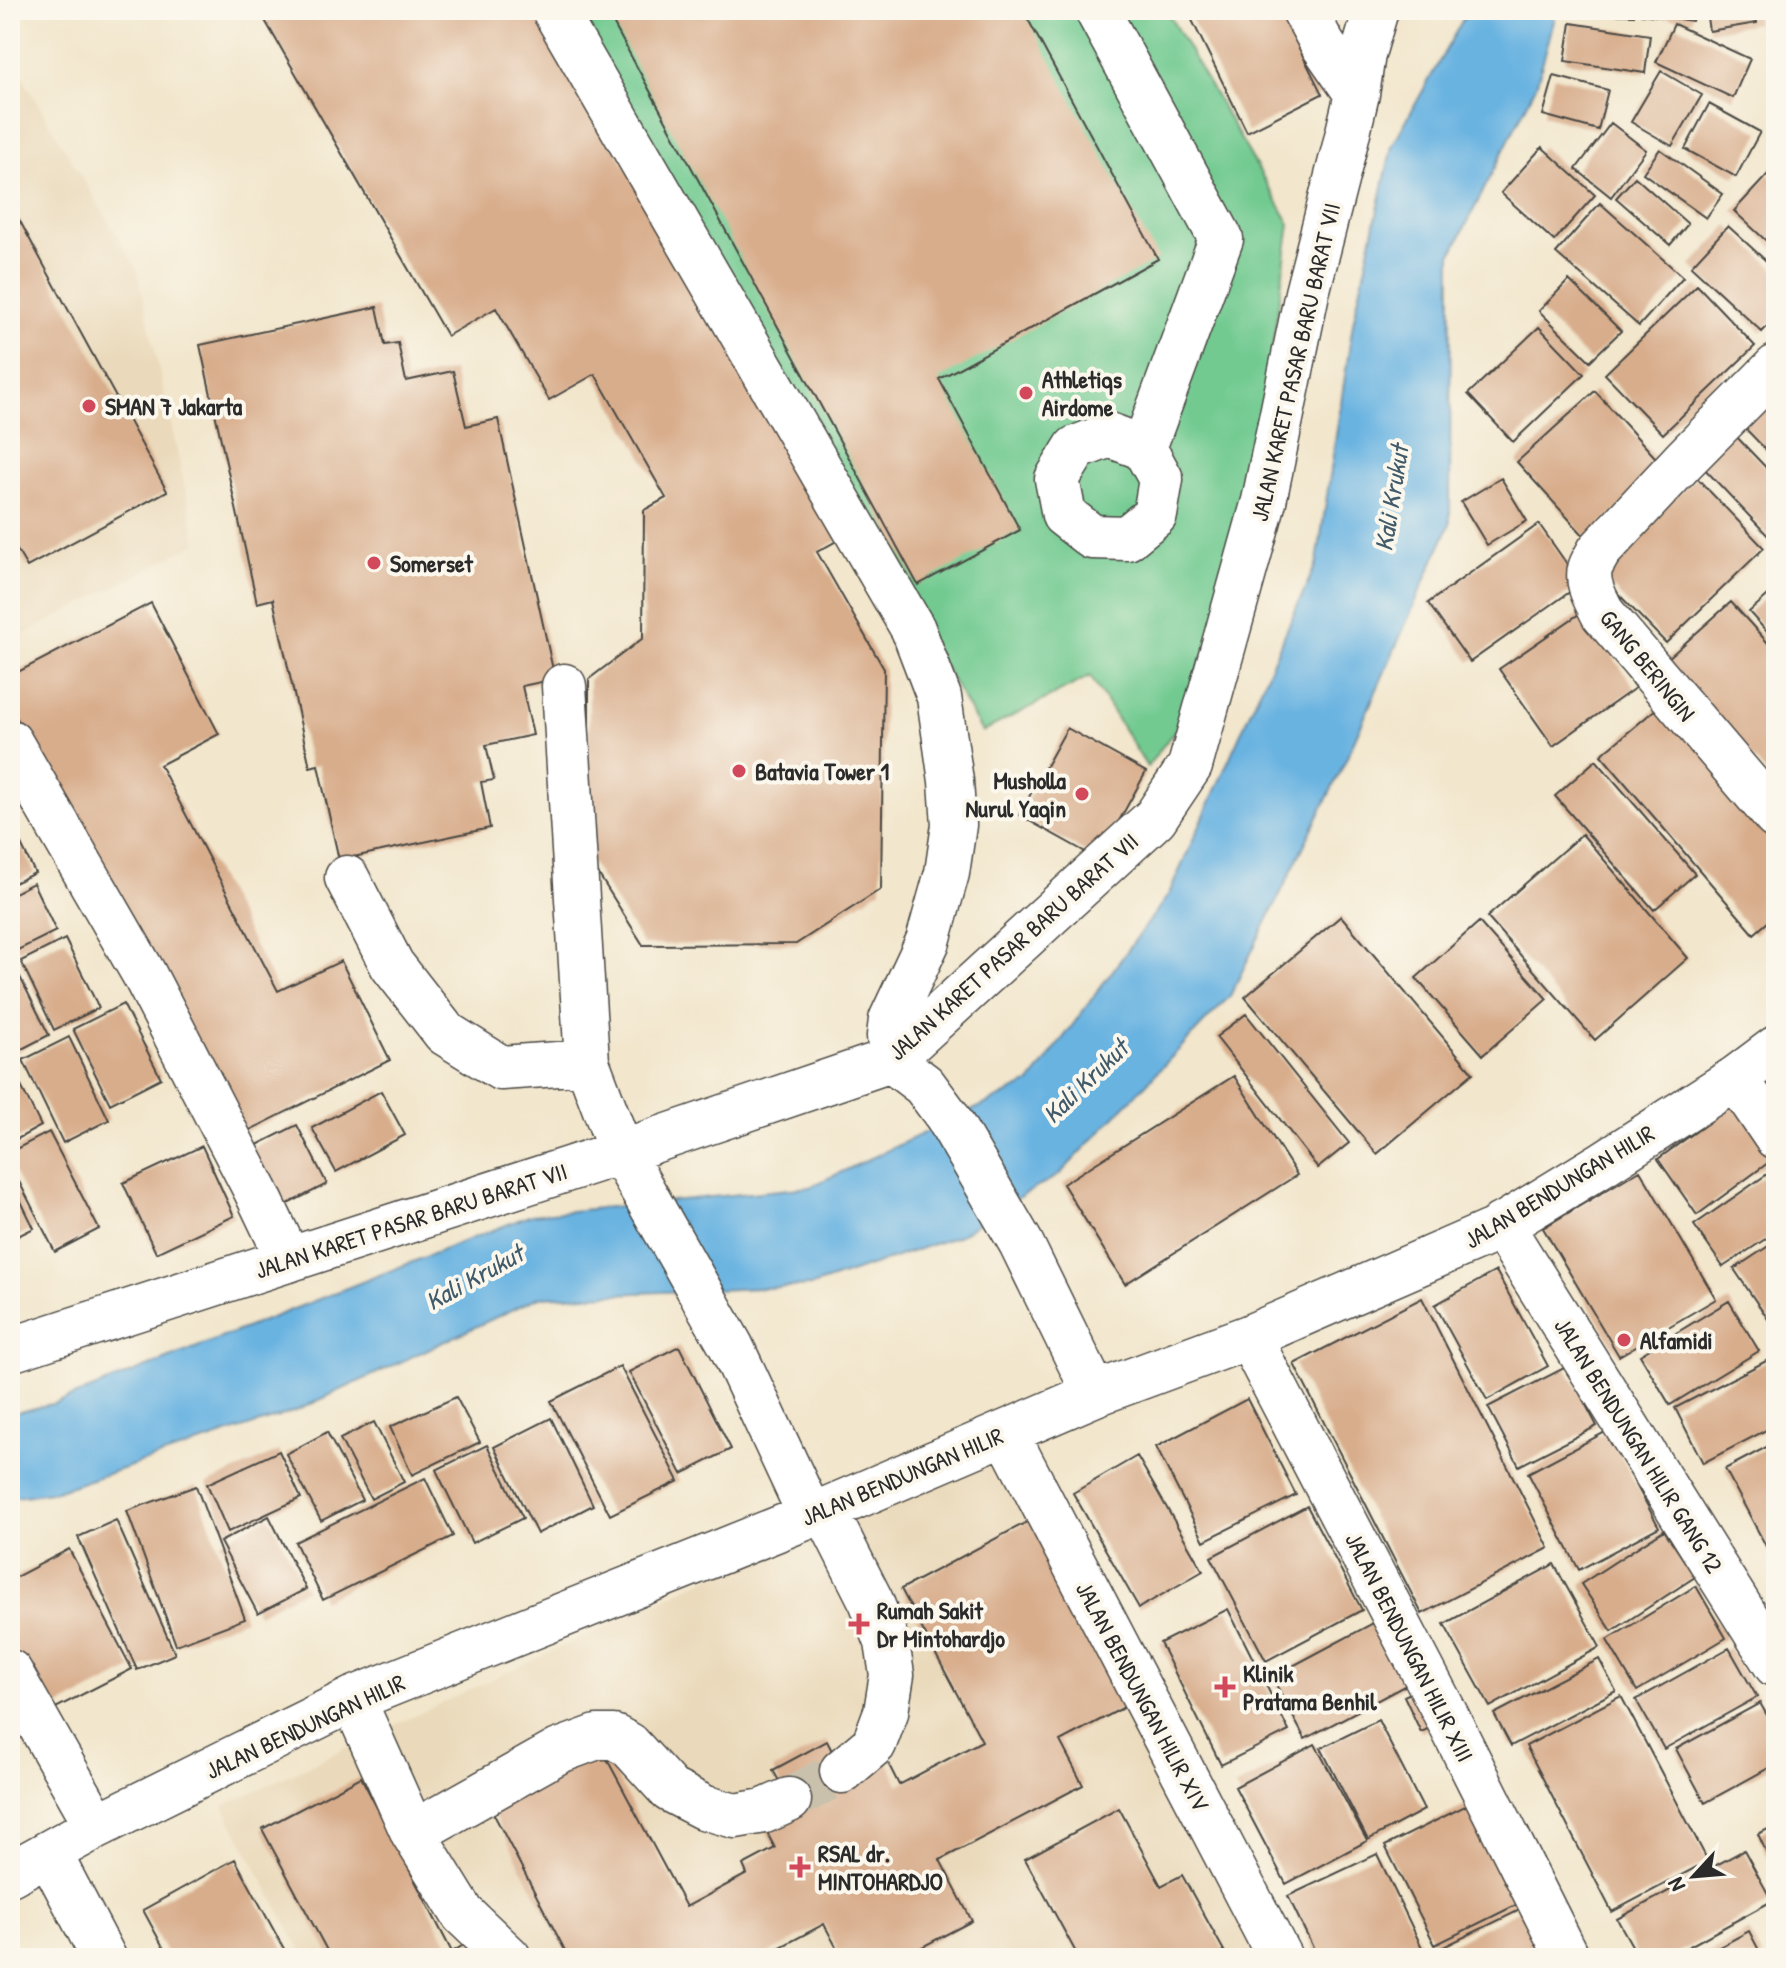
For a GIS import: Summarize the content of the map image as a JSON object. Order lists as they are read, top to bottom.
{
  "streets": {
    "street": [
      "JALAN KARET PASAR BARU BARAT VII",
      "GANG BERINGIN",
      "JALAN BENDUNGAN HILIR",
      "JALAN BENDUNGAN HILIR GANG 12",
      "JALAN BENDUNGAN HILIR XIII",
      "JALAN BENDUNGAN HILIR XIV"
    ]
  },
  "crossings": [
    ["JALAN BENDUNGAN HILIR", "JALAN BENDUNGAN HILIR GANG 12"],
    ["JALAN BENDUNGAN HILIR", "JALAN BENDUNGAN HILIR XIII"],
    ["JALAN BENDUNGAN HILIR", "JALAN BENDUNGAN HILIR XIV"]
  ],
  "water": ["Kali Krukut"],
  "places": {
    "other": [
      "Athletiqs Airdome",
      "SMAN 7 Jakarta",
      "Somerset",
      "Batavia Tower 1",
      "Musholla Nurul Yaqin",
      "Alfamidi"
    ],
    "health": ["Rumah Sakit Dr Mintohardjo", "Klinik Pratama Benhil", "RSAL dr. MINTOHARDJO"]
  },
  "north": "bottom left"
}
